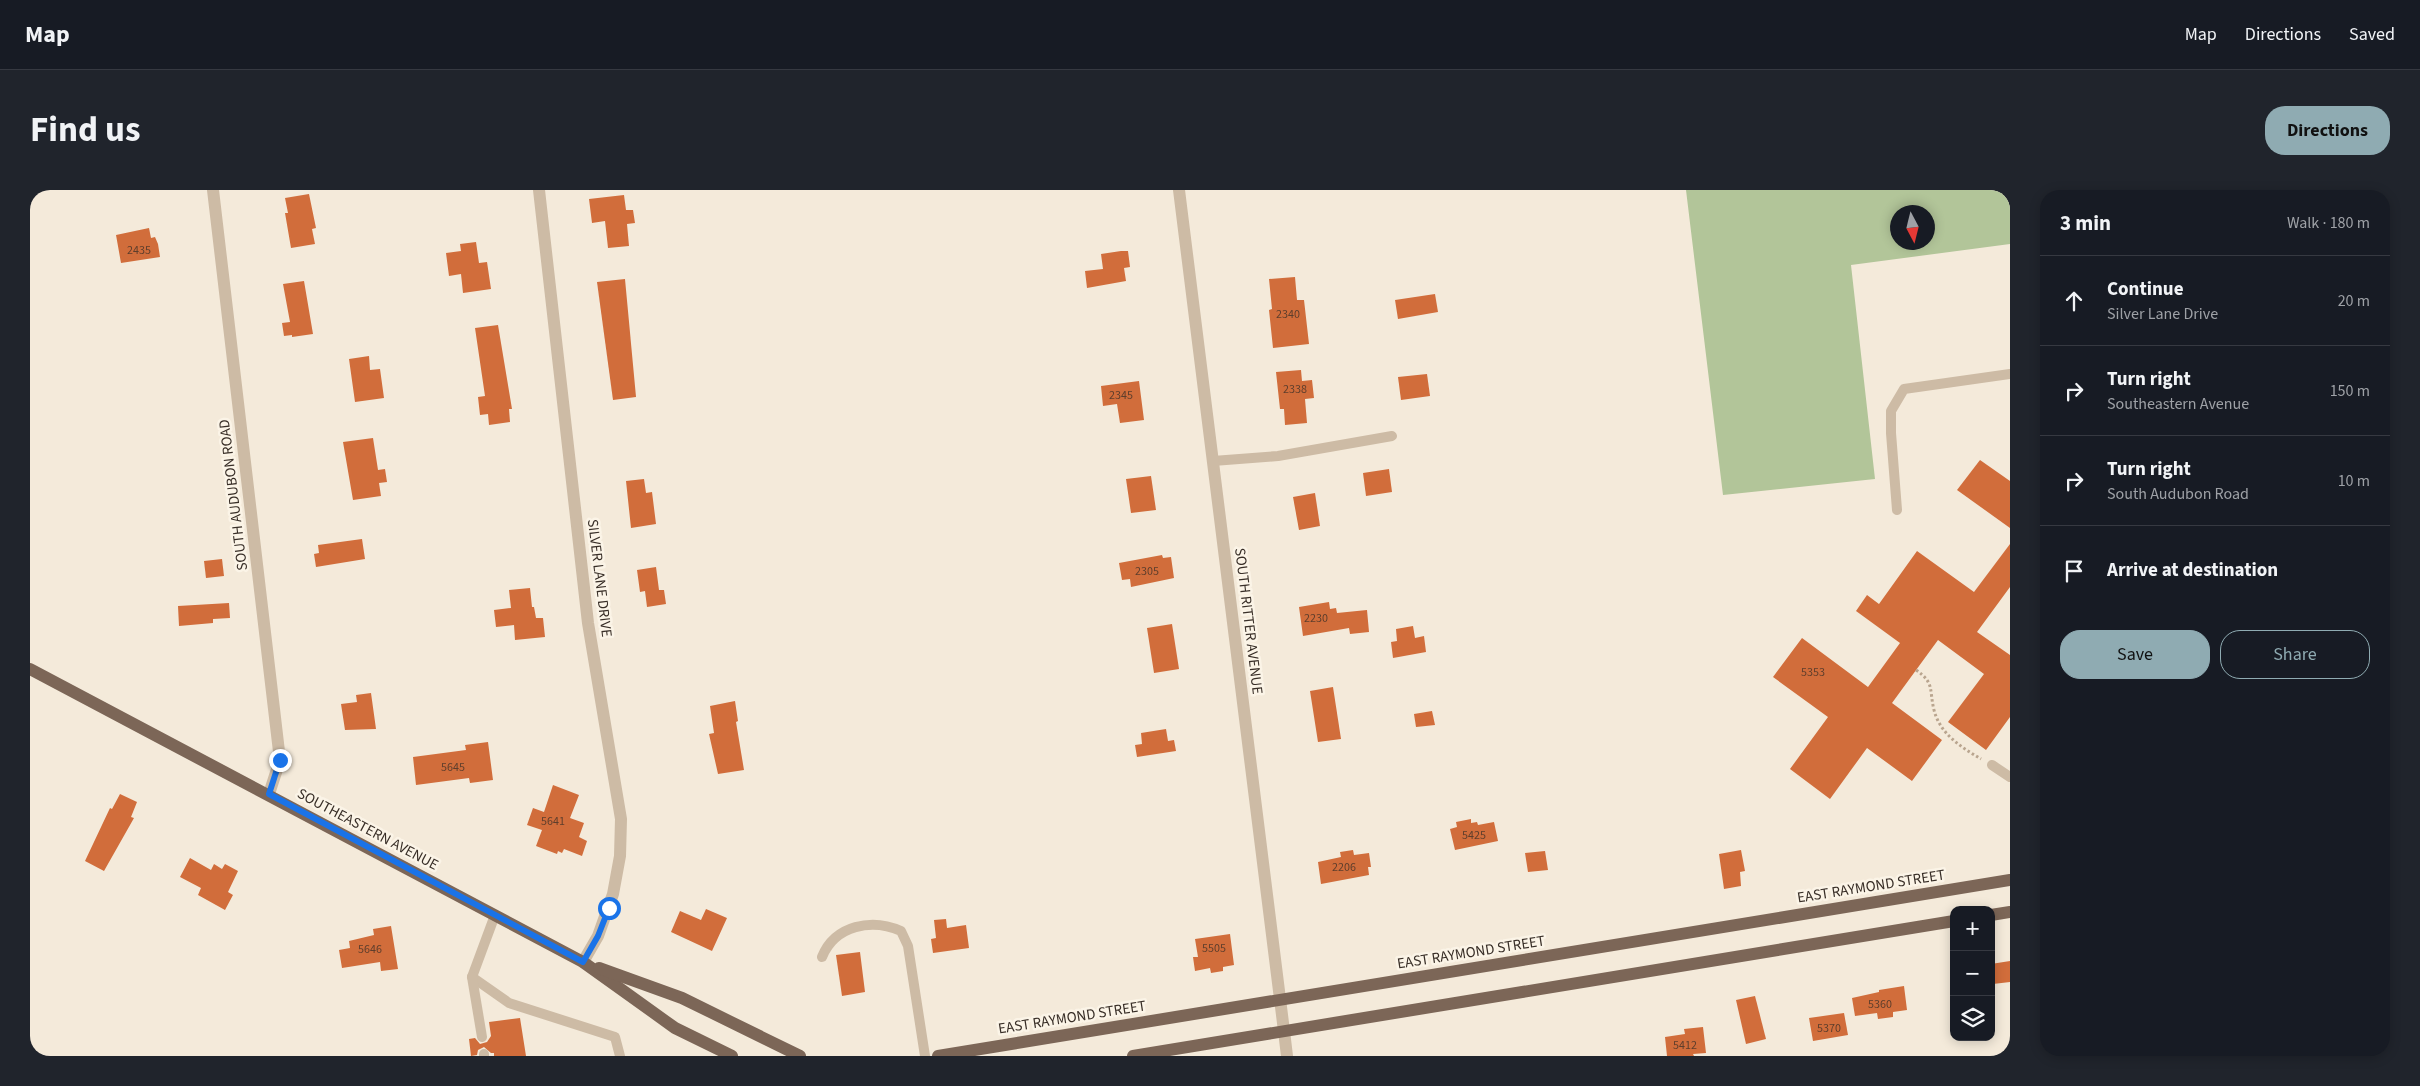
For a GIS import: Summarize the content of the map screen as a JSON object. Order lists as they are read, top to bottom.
{
  "streets": {
    "main road": ["SOUTHEASTERN AVENUE", "EAST RAYMOND STREET"],
    "street": ["SOUTH AUDUBON ROAD", "SILVER LANE DRIVE", "SOUTH RITTER AVENUE"]
  },
  "crossings": [
    ["SOUTH AUDUBON ROAD", "SOUTHEASTERN AVENUE"],
    ["SILVER LANE DRIVE", "SOUTHEASTERN AVENUE"],
    ["SOUTH RITTER AVENUE", "EAST RAYMOND STREET"]
  ],
  "house_numbers": [
    "2435",
    "2340",
    "2338",
    "2345",
    "2305",
    "2230",
    "5353",
    "5645",
    "5641",
    "5425",
    "2206",
    "5505",
    "5646",
    "5360",
    "5370",
    "5412"
  ],
  "north": "bottom",
  "page": {
    "header": "Map",
    "nav": ["Map", "Directions", "Saved"],
    "title": "Find us",
    "buttons": [
      "Directions",
      ["Save", "Share"]
    ],
    "heading": ["3 min", "Walk · 180 m"],
    "list": [
      ["Continue", "Silver Lane Drive", "20 m"],
      ["Turn right", "Southeastern Avenue", "150 m"],
      ["Turn right", "South Audubon Road", "10 m"],
      "Arrive at destination"
    ],
    "map_buttons": ["+", "−"]
  }
}
